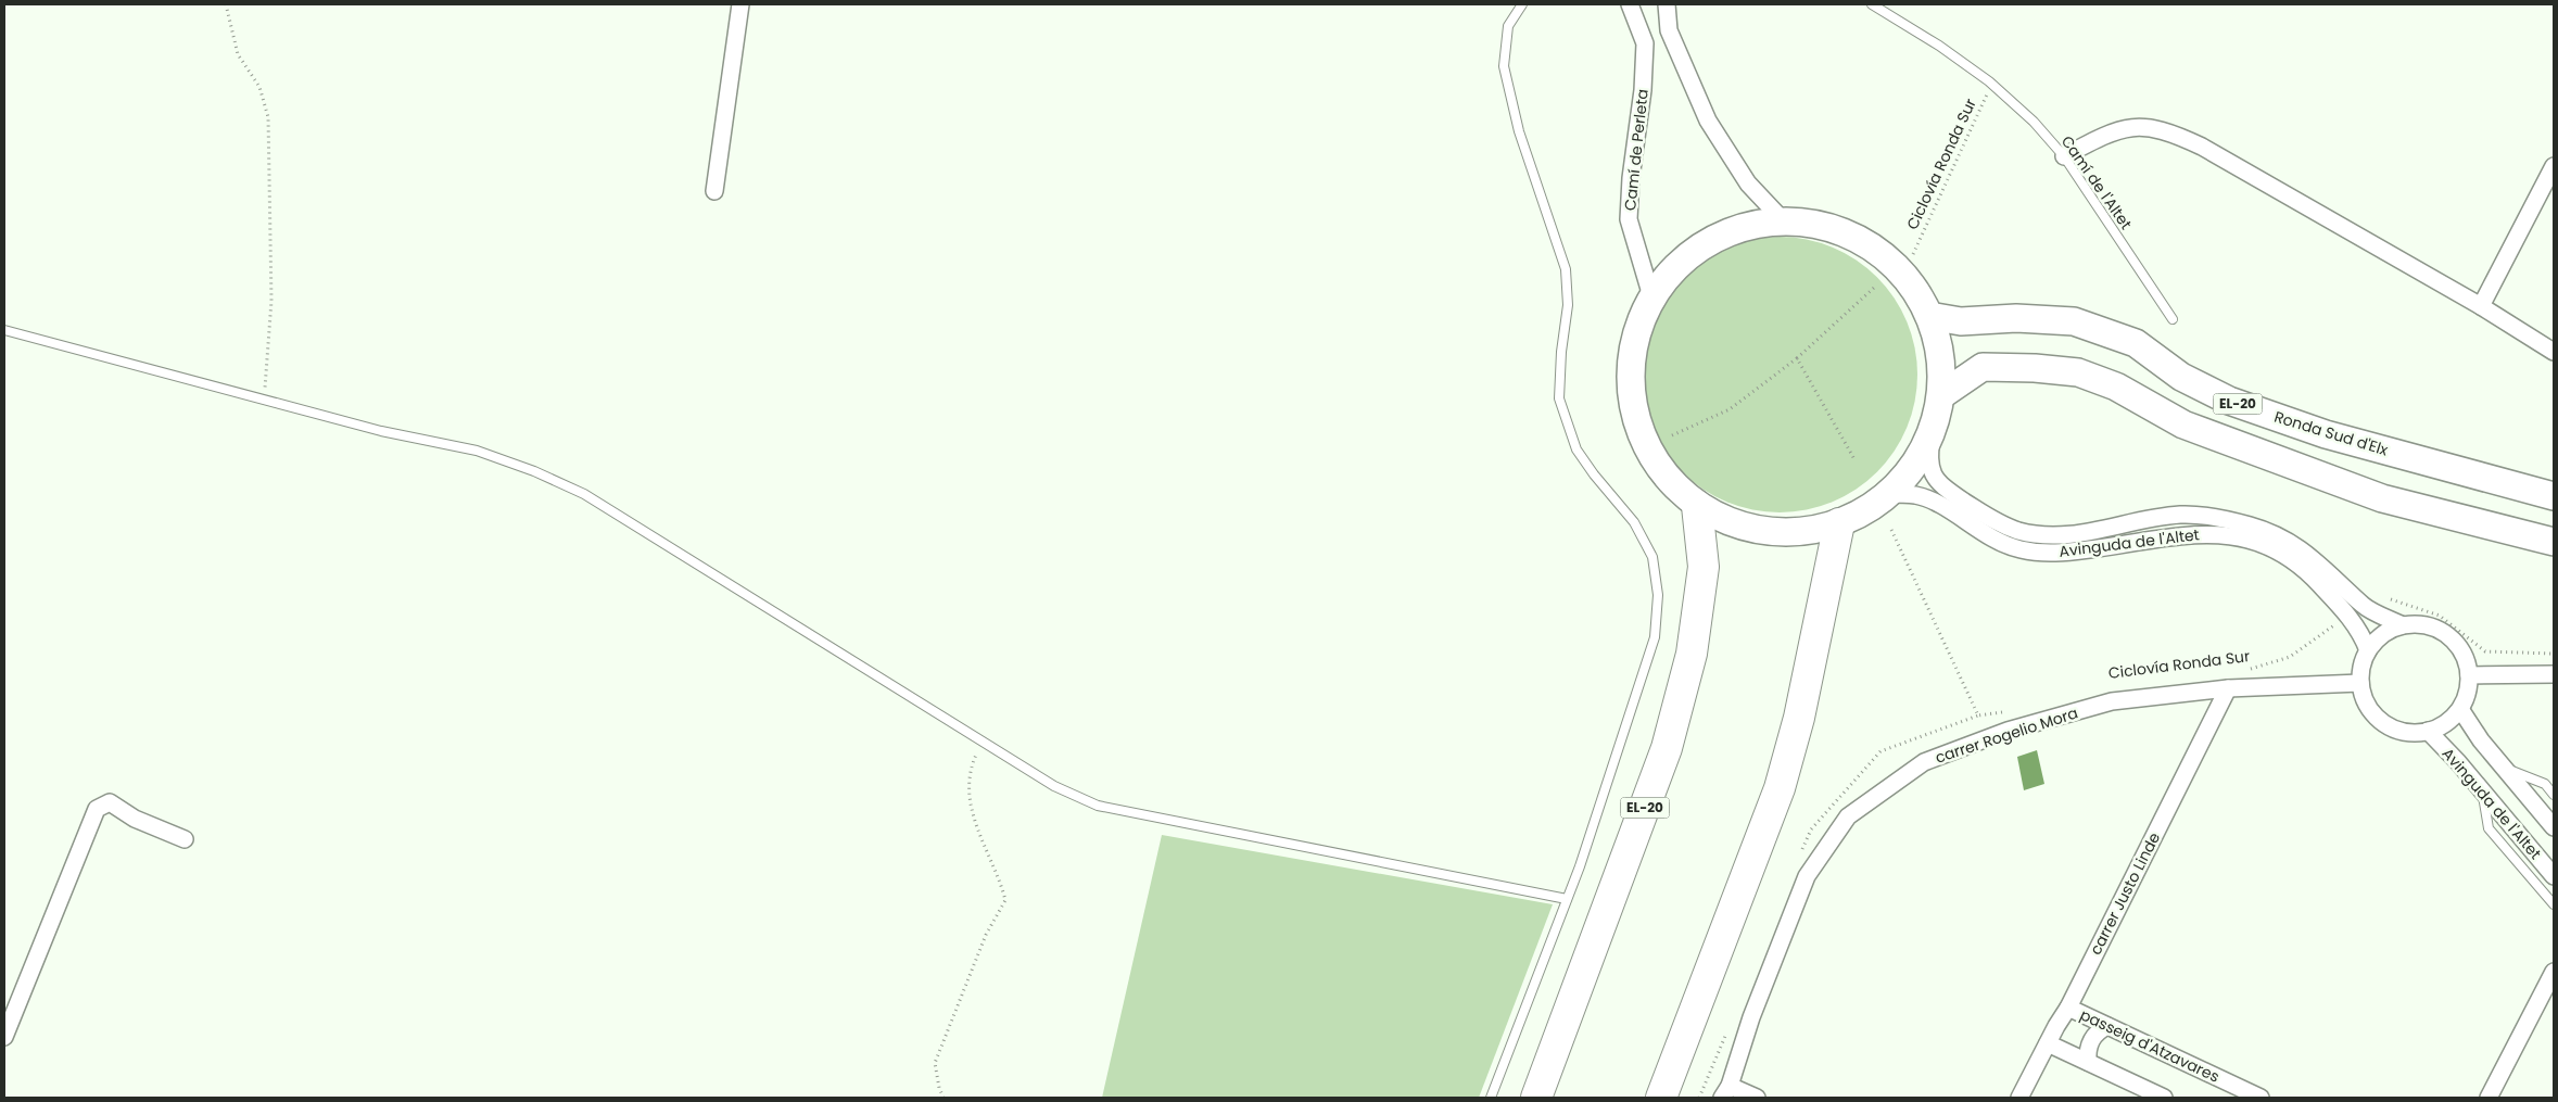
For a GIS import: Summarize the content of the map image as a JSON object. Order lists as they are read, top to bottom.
{
  "streets": {
    "highway": ["EL-20", "Ronda Sud d'Elx"],
    "street": [
      "Camí de Perleta",
      "Avinguda de l'Altet",
      "carrer Rogelio Mora",
      "carrer Justo Linde",
      "passeig d'Atzavares"
    ],
    "lane": ["Camí de l'Altet"],
    "path": ["Ciclovía Ronda Sur"]
  },
  "crossings": [
    ["Ciclovía Ronda Sur", "Camí de l'Altet"],
    ["Ciclovía Ronda Sur", "Avinguda de l'Altet"],
    ["Avinguda de l'Altet", "carrer Rogelio Mora"],
    ["carrer Rogelio Mora", "carrer Justo Linde"],
    ["carrer Justo Linde", "passeig d'Atzavares"]
  ]
}
